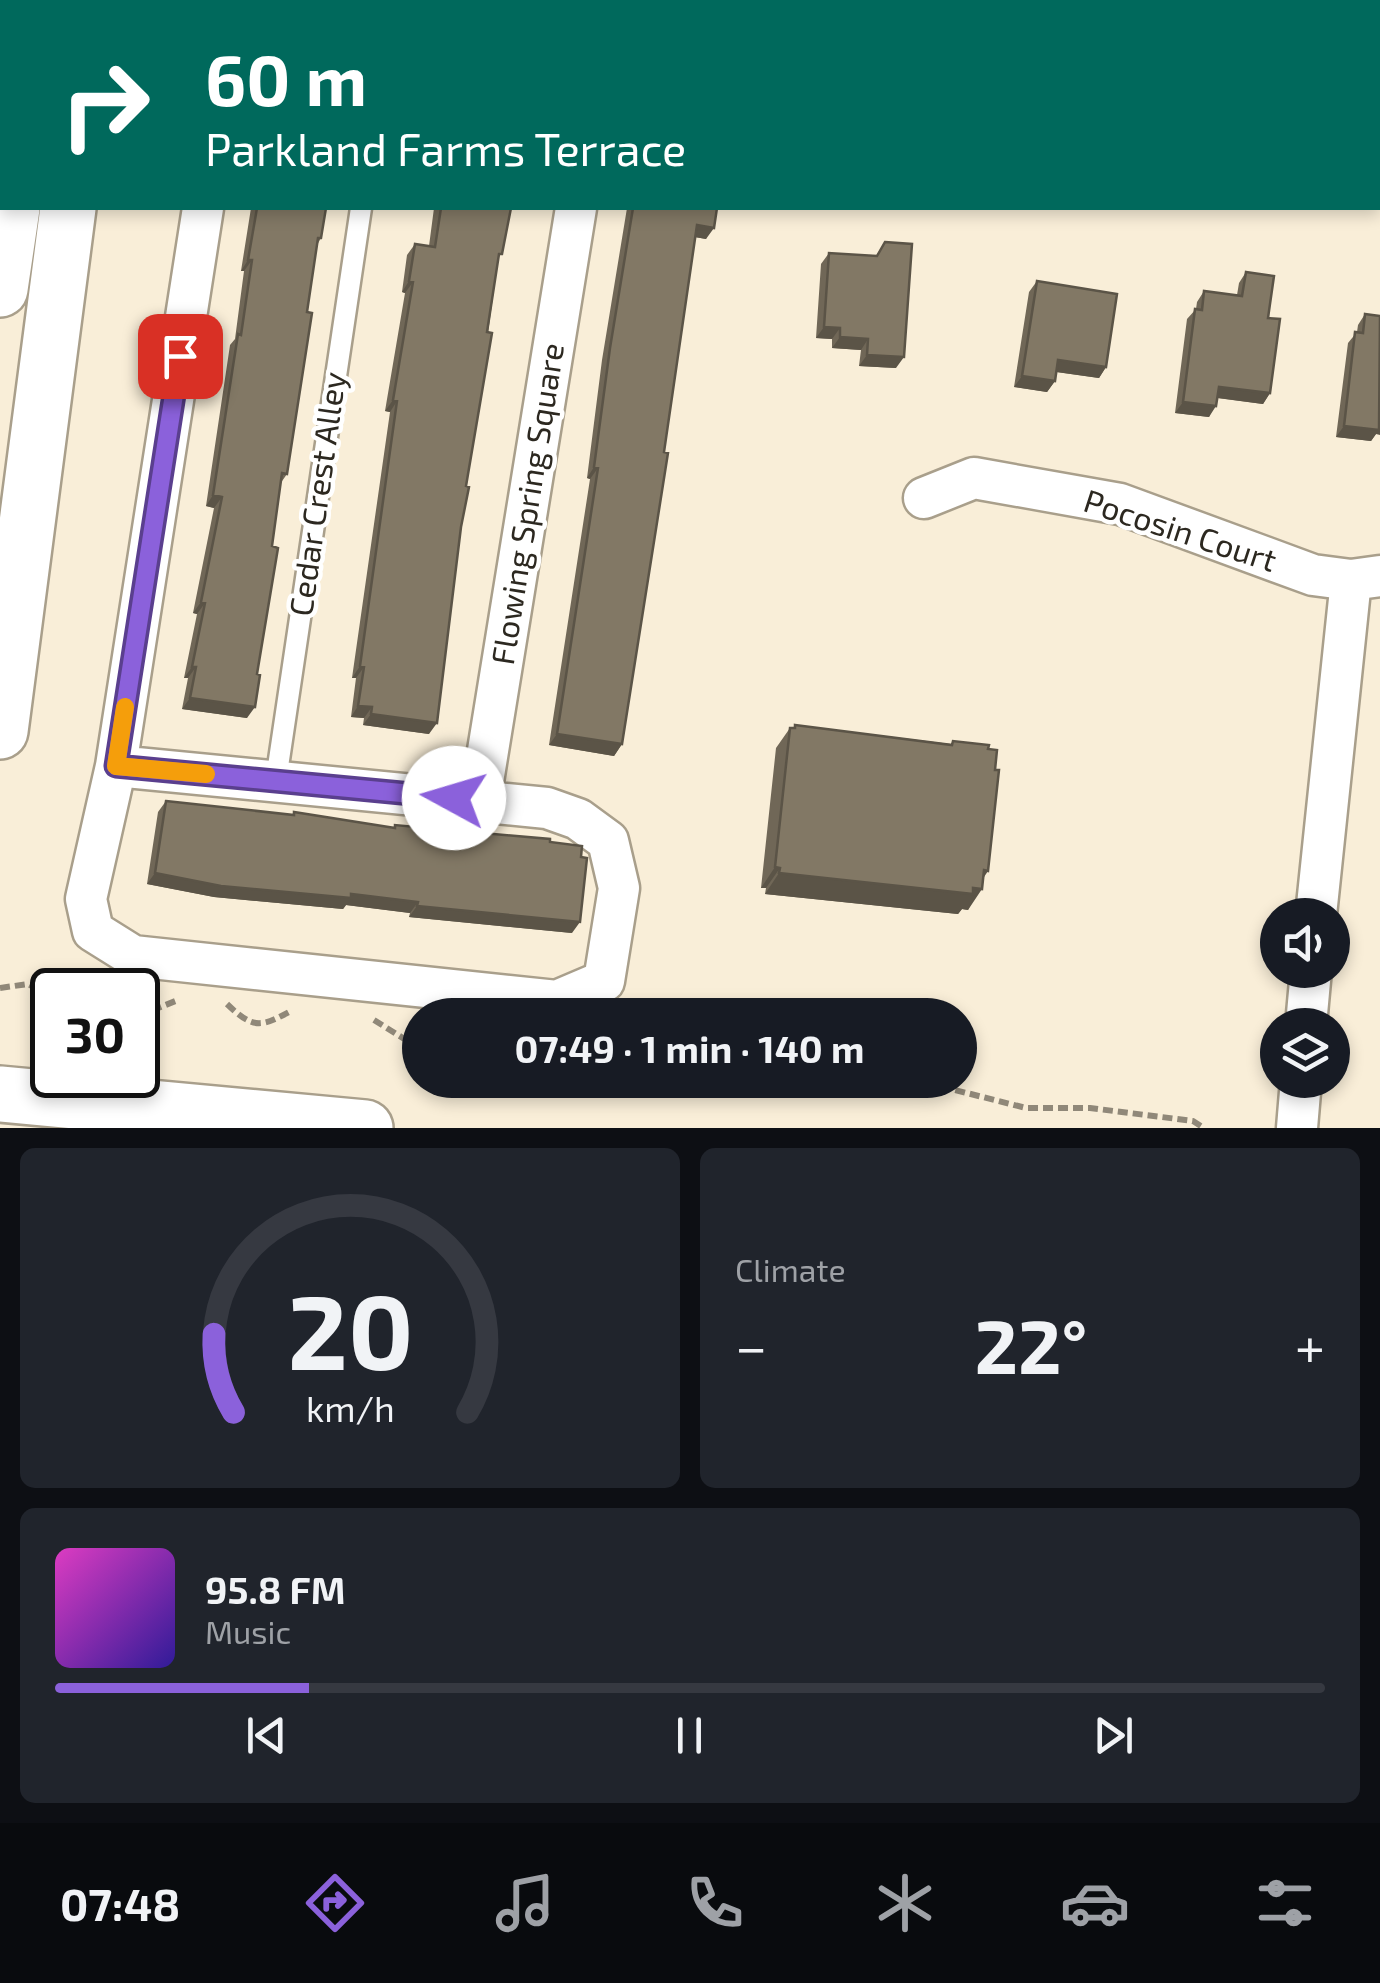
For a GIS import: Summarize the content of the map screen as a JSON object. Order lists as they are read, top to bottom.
{
  "streets": {
    "street": ["Flowing Spring Square", "Pocosin Court"],
    "lane": ["Cedar Crest Alley"]
  },
  "page": {
    "turn": ["60 m", "Parkland Farms Terrace"],
    "limit": "30",
    "trip": "07:49 · 1 min · 140 m",
    "tile": "Climate",
    "heat": ["−", "22°", "+"],
    "song": ["95.8 FM", "Music"],
    "tabs": "07:48",
    "gauge": ["20", "km/h"]
  }
}
